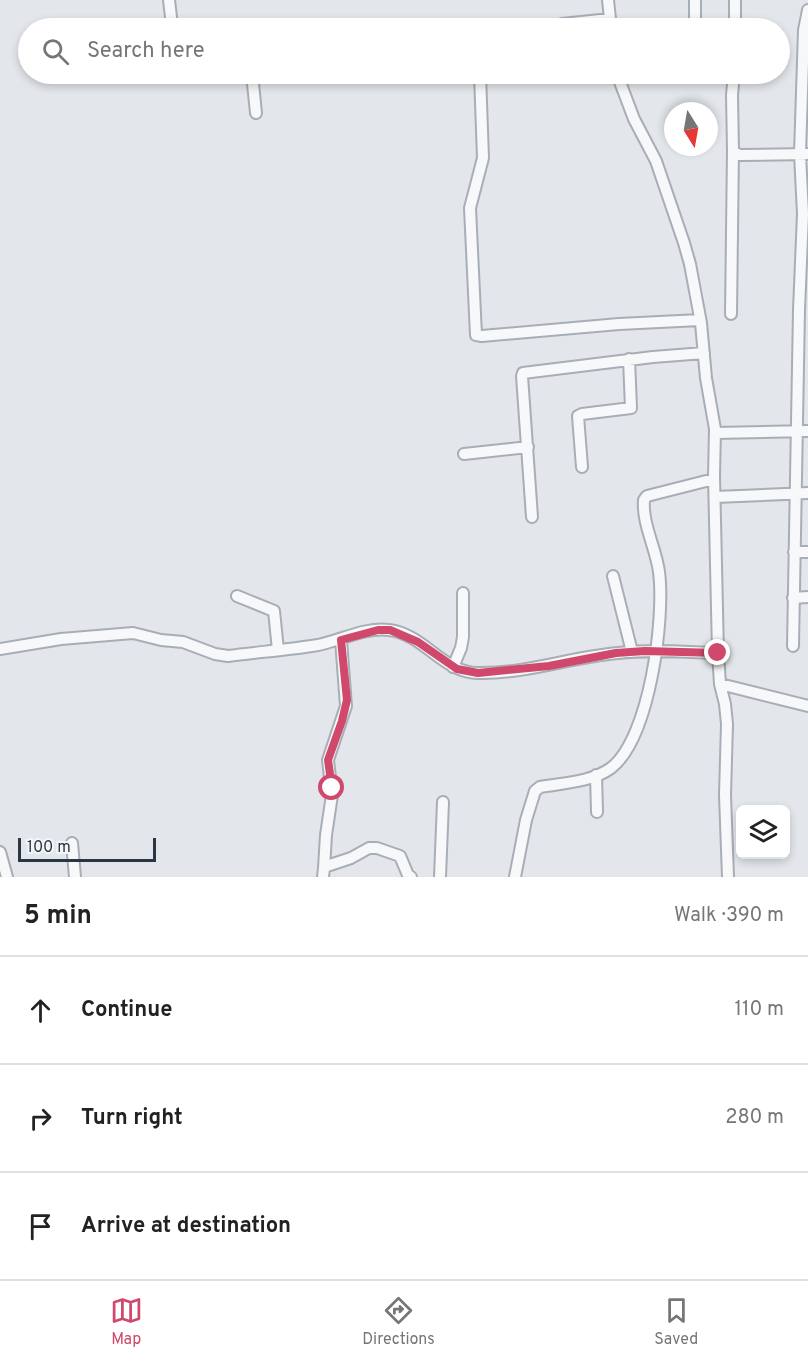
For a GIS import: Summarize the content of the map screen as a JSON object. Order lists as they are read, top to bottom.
{
  "scale_bar": "100 m",
  "north": "bottom",
  "page": {
    "search": "Search here",
    "scale": "100 m",
    "heading": ["5 min", "Walk · 390 m"],
    "list": [
      ["Continue", "110 m"],
      ["Turn right", "280 m"],
      "Arrive at destination"
    ],
    "nav": ["Map", "Directions", "Saved"]
  }
}
